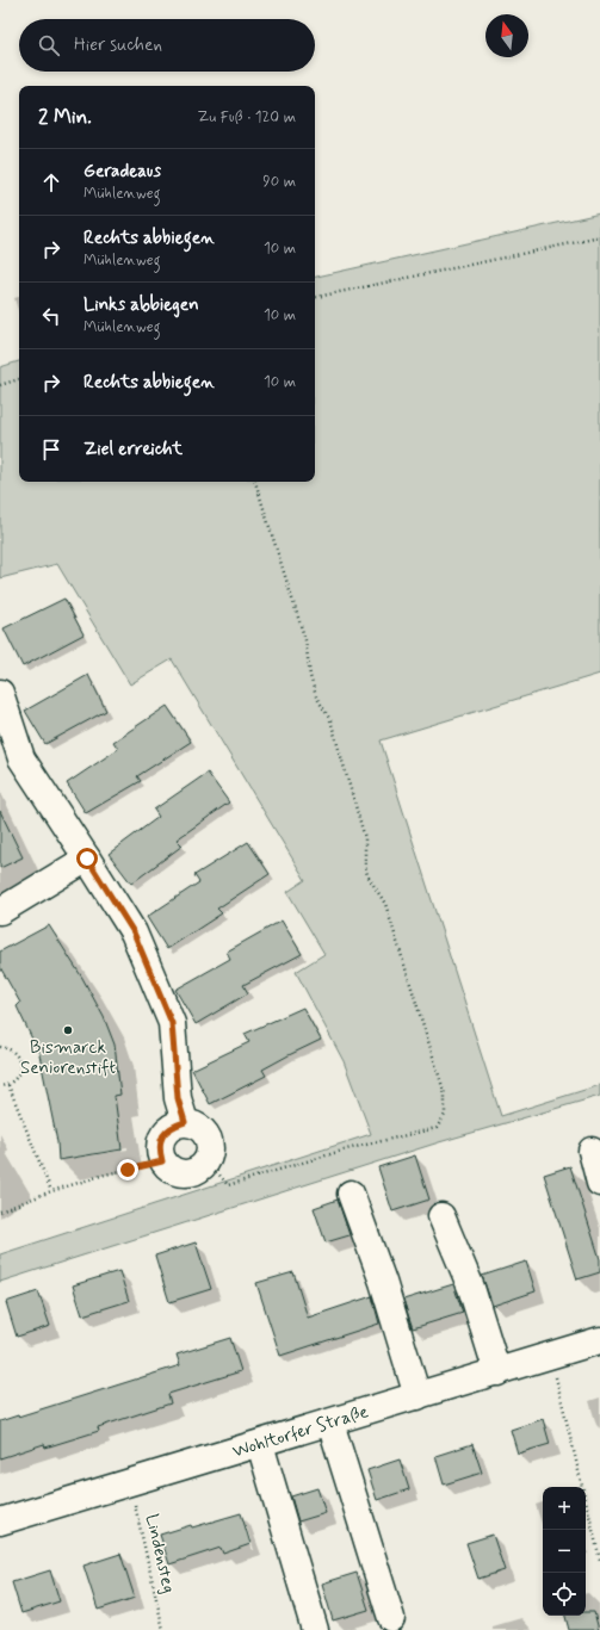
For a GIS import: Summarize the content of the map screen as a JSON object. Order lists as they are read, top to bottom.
{
  "streets": {
    "street": ["Wohltorfer Straße"],
    "path": ["Lindensteg"]
  },
  "crossings": [
    ["Wohltorfer Straße", "Lindensteg"]
  ],
  "places": ["Bismarck Seniorenstift"],
  "north": "top",
  "page": {
    "search": "Hier suchen",
    "heading": ["2 Min.", "Zu Fuß · 120 m"],
    "list": [
      ["Geradeaus", "Mühlenweg", "90 m"],
      ["Rechts abbiegen", "Mühlenweg", "10 m"],
      ["Links abbiegen", "Mühlenweg", "10 m"],
      ["Rechts abbiegen", "10 m"],
      "Ziel erreicht"
    ],
    "map_buttons": ["+", "−"]
  }
}
